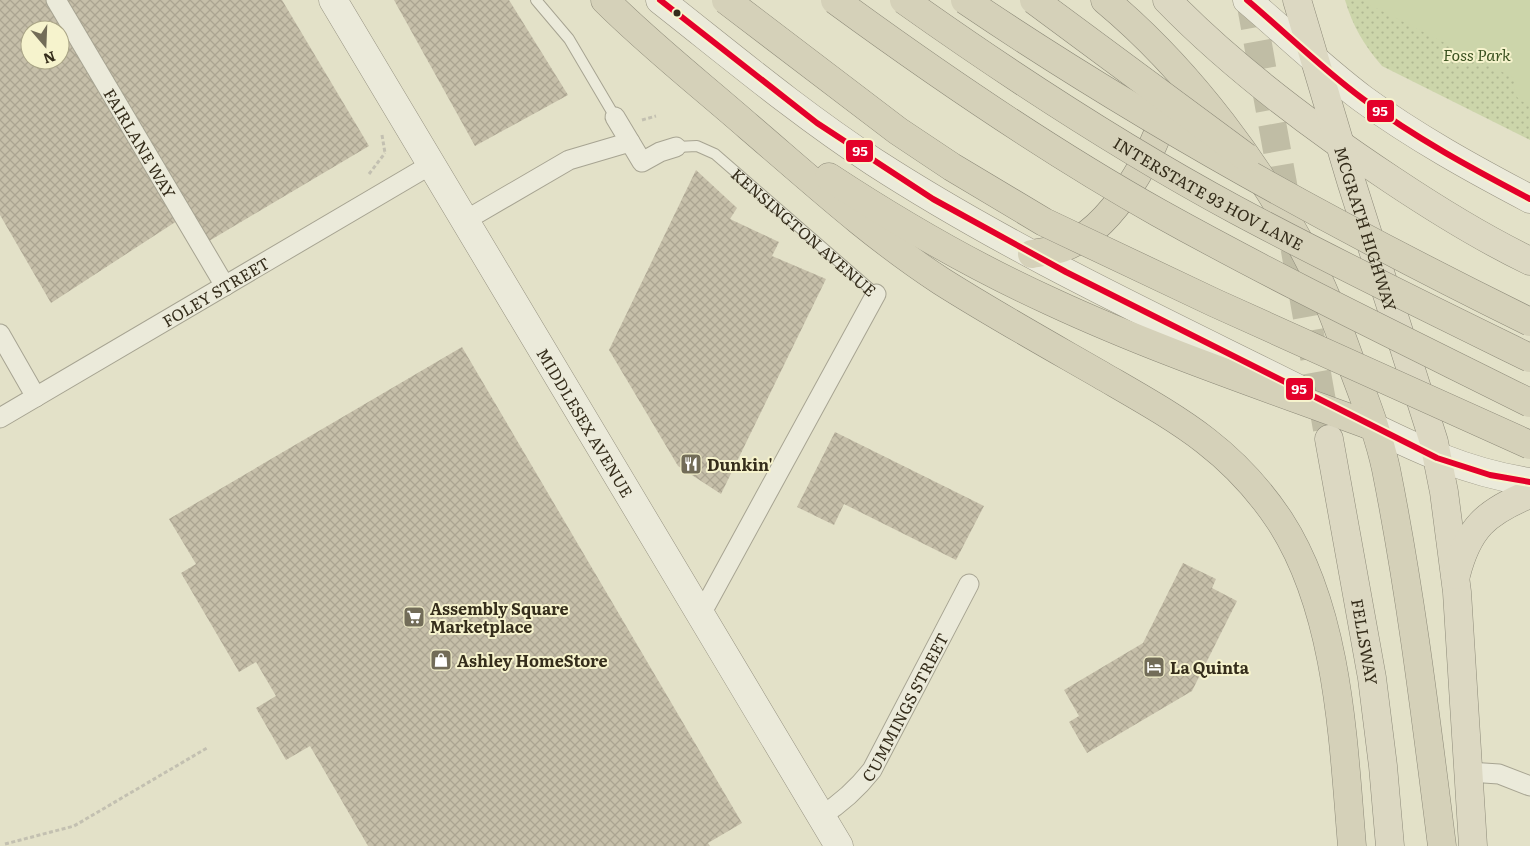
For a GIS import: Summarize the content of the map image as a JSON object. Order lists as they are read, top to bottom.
{
  "streets": {
    "highway": ["INTERSTATE 93 HOV LANE", "MCGRATH HIGHWAY", "FELLSWAY"],
    "main road": ["MIDDLESEX AVENUE"],
    "street": [
      "FAIRLANE WAY",
      "KENSINGTON AVENUE",
      "FOLEY STREET",
      "CUMMINGS STREET"
    ]
  },
  "crossings": [
    ["FAIRLANE WAY", "FOLEY STREET"],
    ["KENSINGTON AVENUE", "MIDDLESEX AVENUE"],
    ["FOLEY STREET", "MIDDLESEX AVENUE"],
    ["MIDDLESEX AVENUE", "CUMMINGS STREET"]
  ],
  "parks": ["Foss Park"],
  "places": {
    "restaurant": ["Dunkin'"],
    "supermarket": ["Assembly Square Marketplace"],
    "shop": ["Ashley HomeStore"],
    "hotel": ["La Quinta"]
  },
  "lines": ["transit line 95"],
  "north": "bottom"
}
